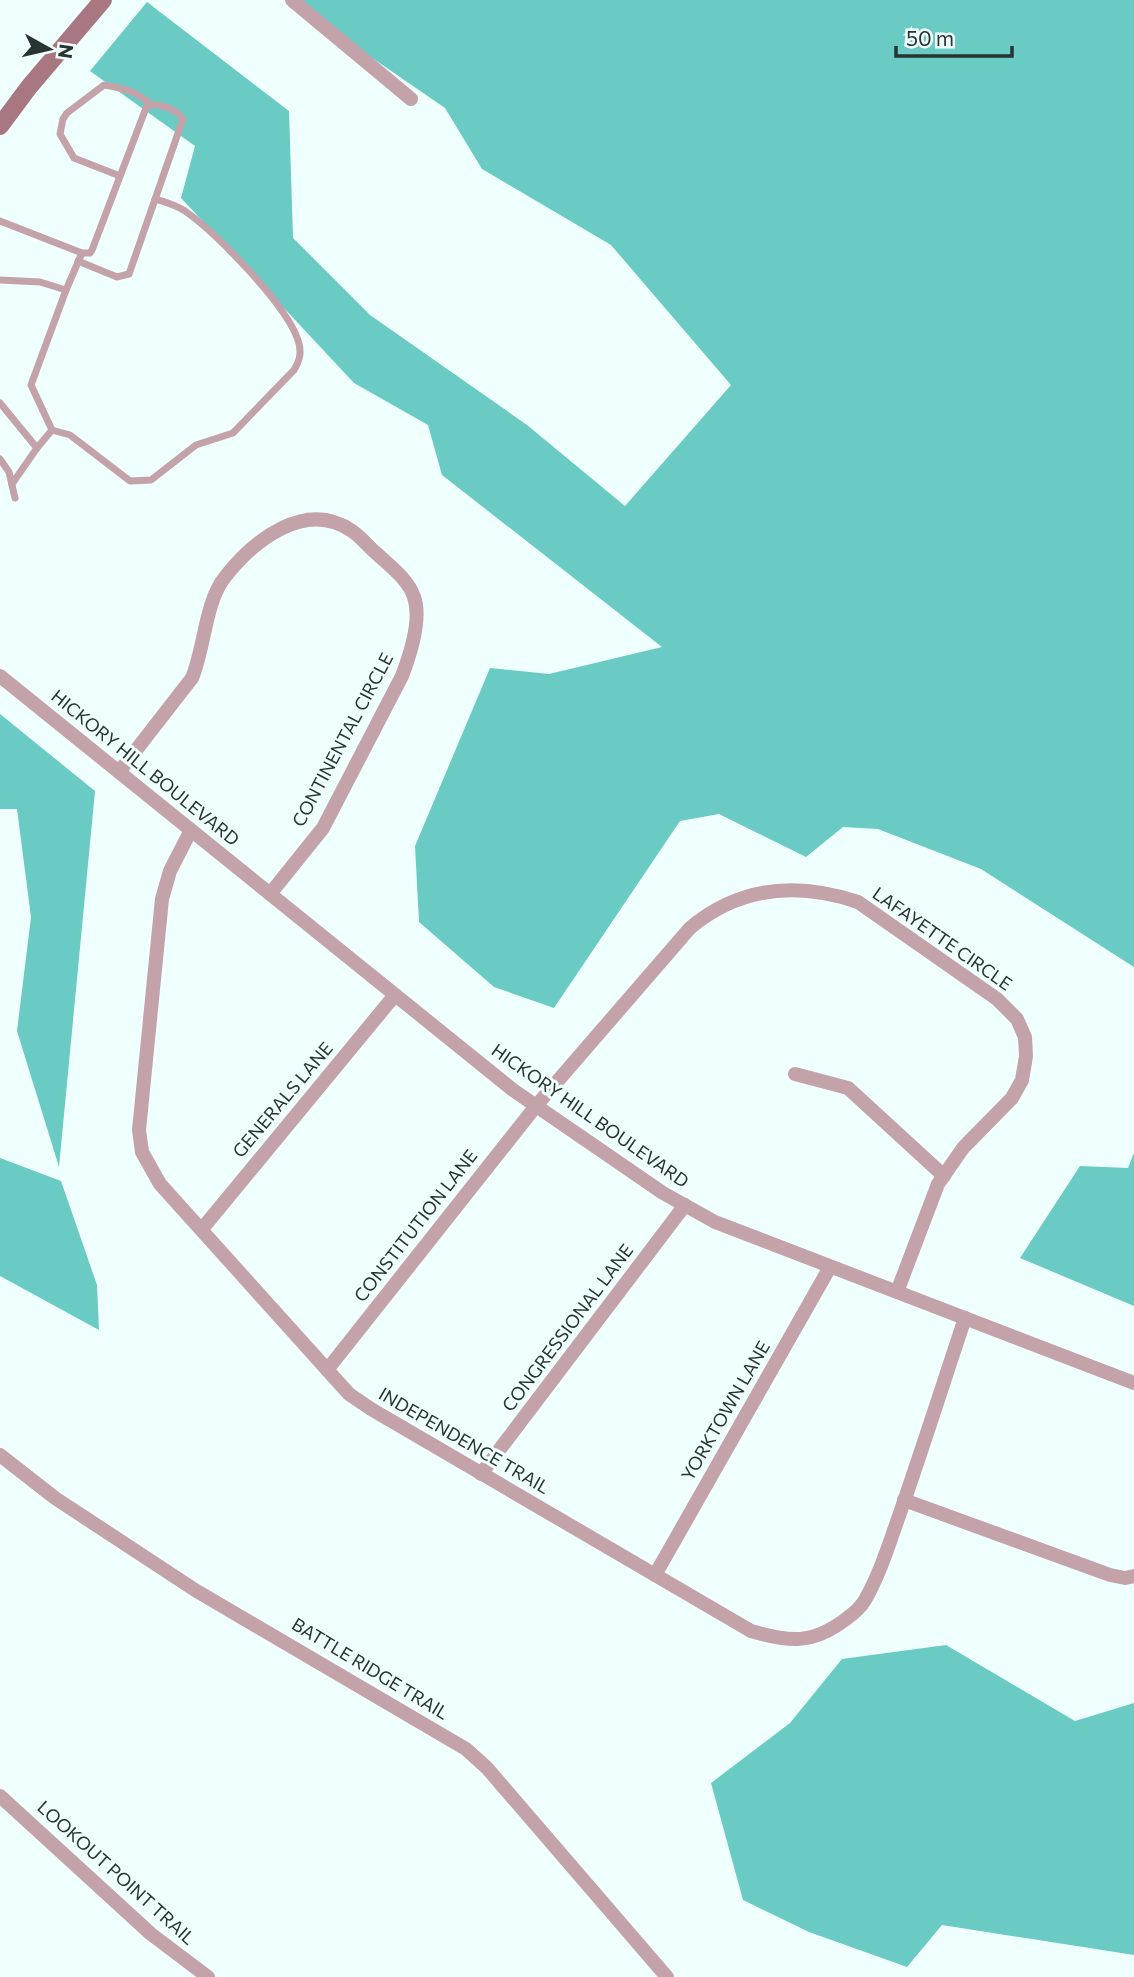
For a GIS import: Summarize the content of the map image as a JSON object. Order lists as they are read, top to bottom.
{
  "streets": {
    "street": [
      "CONTINENTAL CIRCLE",
      "HICKORY HILL BOULEVARD",
      "LAFAYETTE CIRCLE",
      "GENERALS LANE",
      "CONSTITUTION LANE",
      "CONGRESSIONAL LANE",
      "YORKTOWN LANE",
      "INDEPENDENCE TRAIL",
      "BATTLE RIDGE TRAIL",
      "LOOKOUT POINT TRAIL"
    ]
  },
  "crossings": [
    ["CONTINENTAL CIRCLE", "HICKORY HILL BOULEVARD"],
    ["HICKORY HILL BOULEVARD", "LAFAYETTE CIRCLE"],
    ["HICKORY HILL BOULEVARD", "GENERALS LANE"],
    ["HICKORY HILL BOULEVARD", "CONSTITUTION LANE"],
    ["HICKORY HILL BOULEVARD", "CONGRESSIONAL LANE"],
    ["HICKORY HILL BOULEVARD", "YORKTOWN LANE"],
    ["HICKORY HILL BOULEVARD", "INDEPENDENCE TRAIL"],
    ["LAFAYETTE CIRCLE", "CONSTITUTION LANE"],
    ["GENERALS LANE", "INDEPENDENCE TRAIL"],
    ["CONSTITUTION LANE", "INDEPENDENCE TRAIL"],
    ["CONGRESSIONAL LANE", "INDEPENDENCE TRAIL"],
    ["YORKTOWN LANE", "INDEPENDENCE TRAIL"]
  ],
  "scale_bar": "50 m",
  "north": "right"
}
